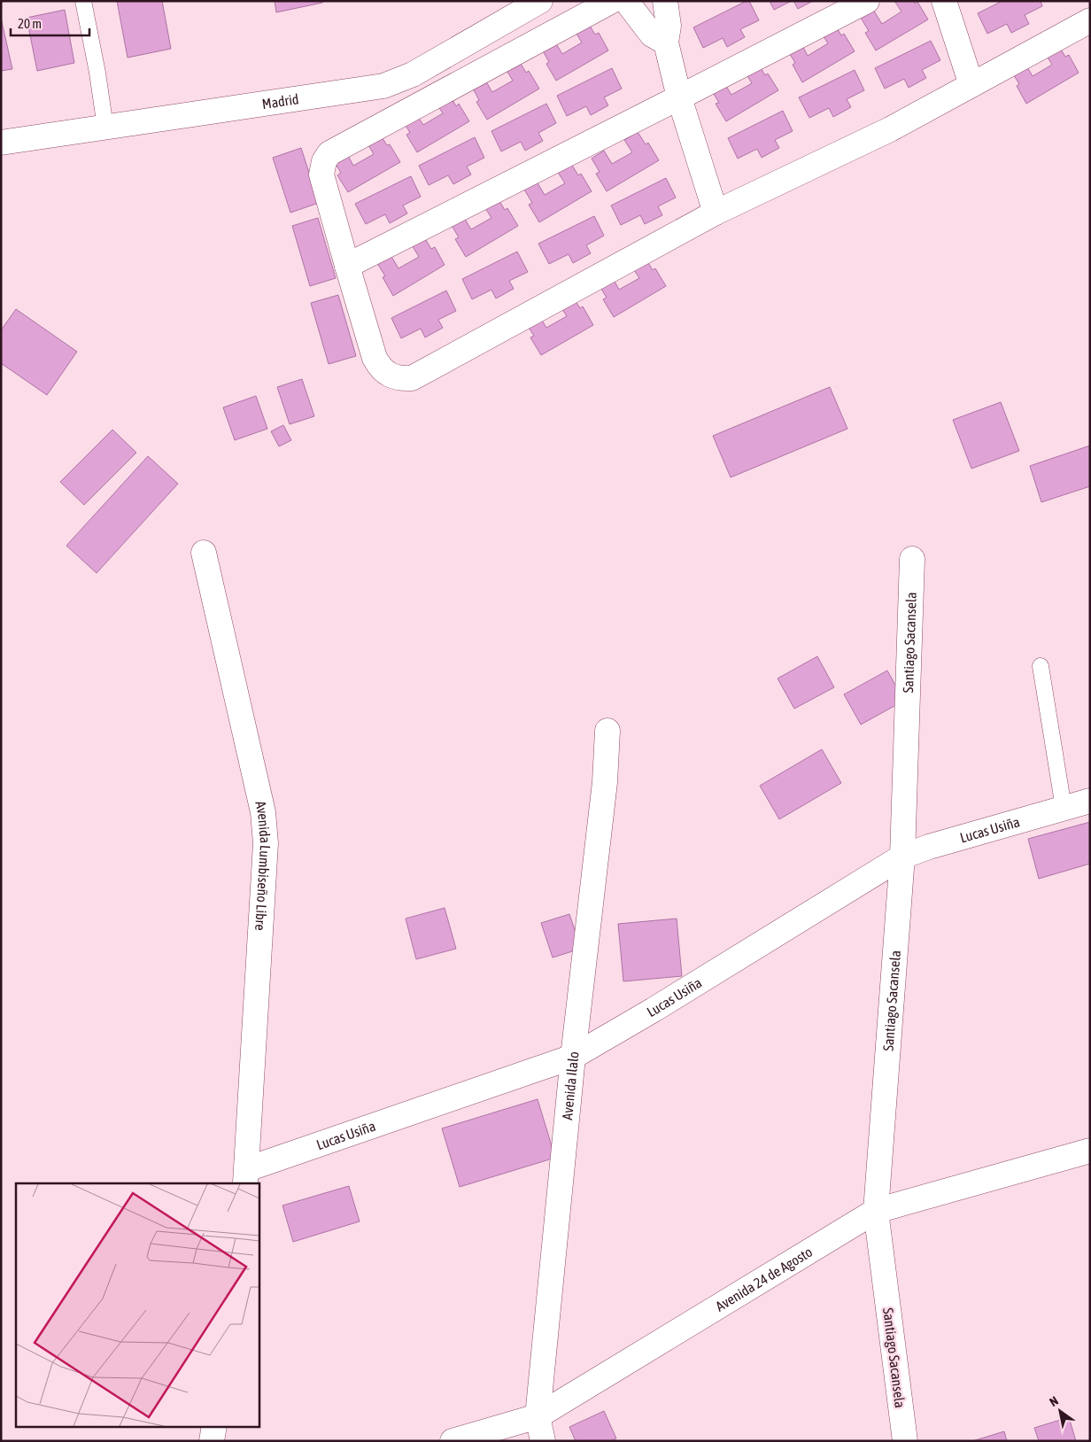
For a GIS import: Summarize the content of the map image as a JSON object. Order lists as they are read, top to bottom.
{
  "streets": {
    "street": [
      "Madrid",
      "Santiago Sacansela",
      "Lucas Usiña",
      "Avenida Lumbiseño Libre",
      "Avenida Ilalo",
      "Avenida 24 de Agosto"
    ]
  },
  "crossings": [
    ["Santiago Sacansela", "Lucas Usiña"],
    ["Santiago Sacansela", "Avenida 24 de Agosto"],
    ["Lucas Usiña", "Avenida Lumbiseño Libre"],
    ["Lucas Usiña", "Avenida Ilalo"],
    ["Avenida Ilalo", "Avenida 24 de Agosto"]
  ],
  "scale_bar": "20 m",
  "north": "top left"
}
